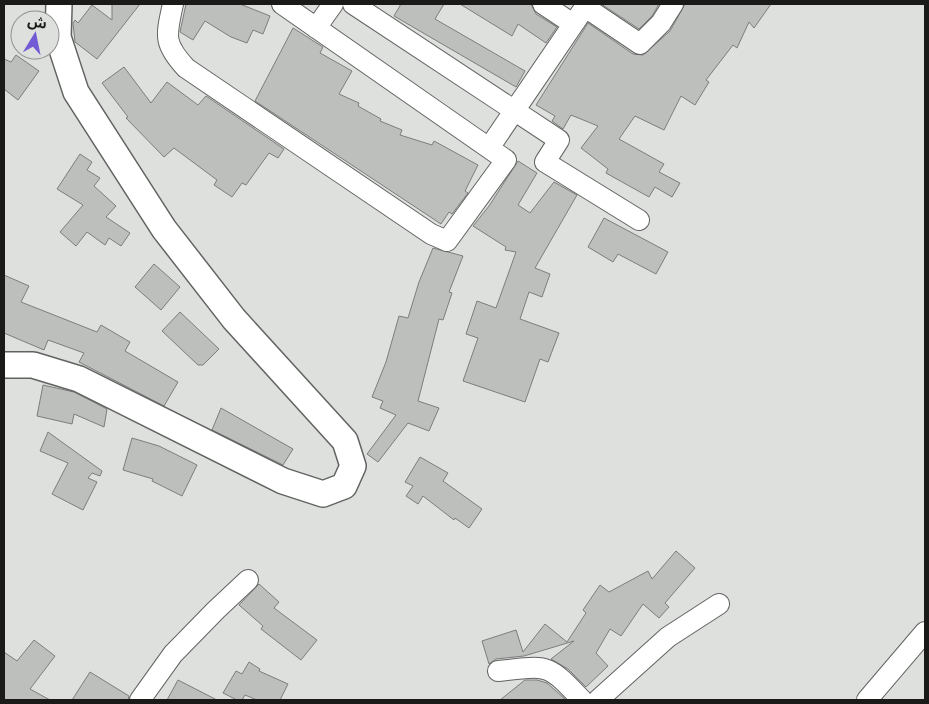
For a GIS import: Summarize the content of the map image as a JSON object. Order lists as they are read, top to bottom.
{
  "north": "top"
}
